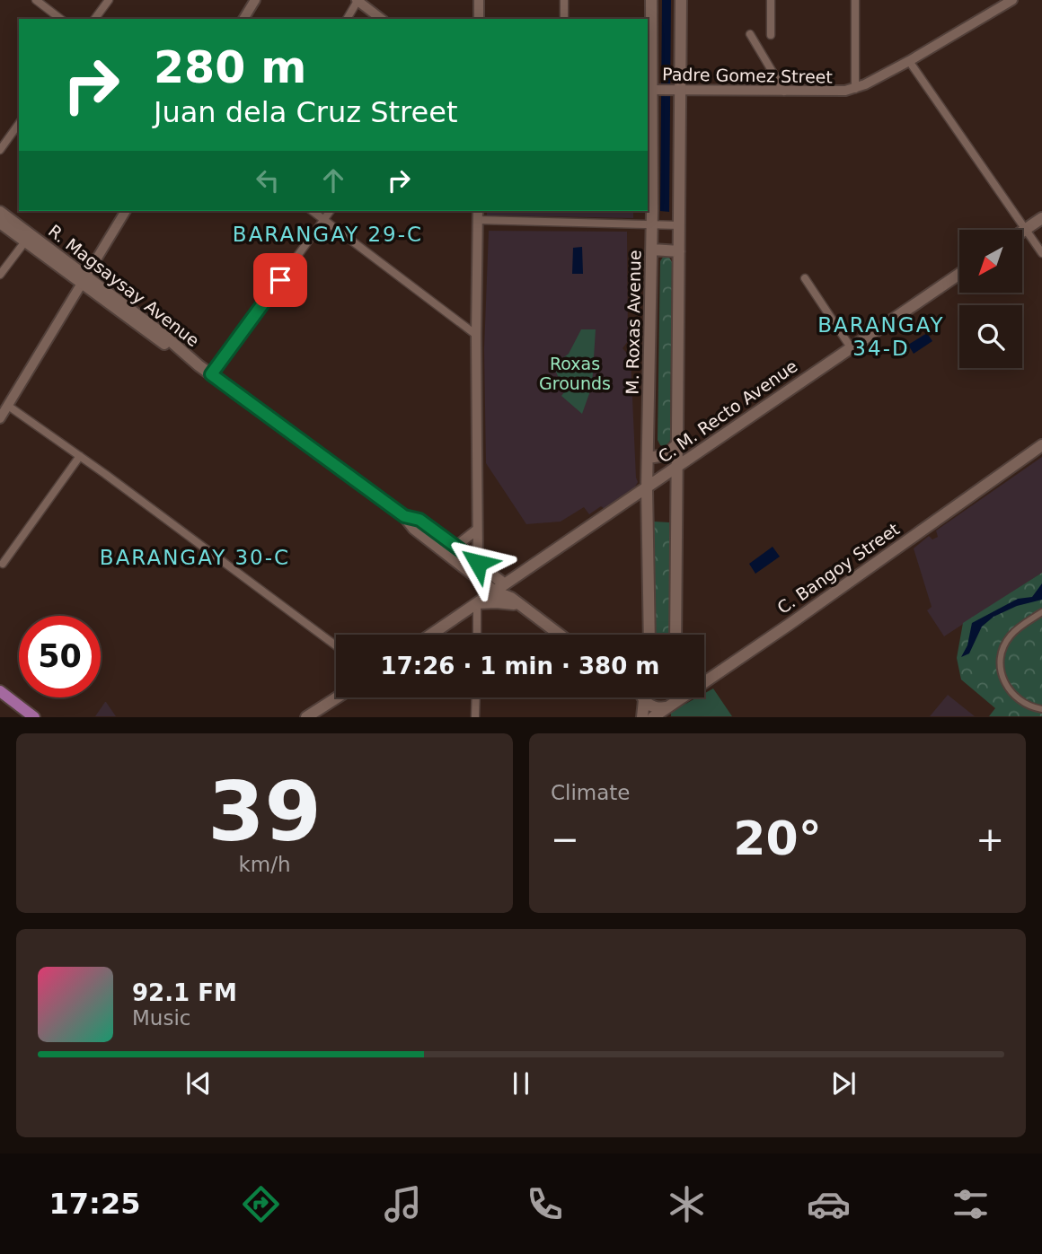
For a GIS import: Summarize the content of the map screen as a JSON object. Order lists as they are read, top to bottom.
{
  "streets": {
    "main road": [
      "R. Magsaysay Avenue",
      "M. Roxas Avenue",
      "C. M. Recto Avenue",
      "C. Bangoy Street"
    ],
    "street": ["Padre Gomez Street"]
  },
  "crossings": [
    ["Padre Gomez Street", "M. Roxas Avenue"],
    ["R. Magsaysay Avenue", "C. M. Recto Avenue"],
    ["M. Roxas Avenue", "C. M. Recto Avenue"]
  ],
  "districts": ["BARANGAY 29-C", "BARANGAY 34-D", "BARANGAY 30-C"],
  "parks": ["Roxas Grounds"],
  "north": "bottom left",
  "page": {
    "turn": ["280 m", "Juan dela Cruz Street"],
    "limit": "50",
    "trip": "17:26 · 1 min · 380 m",
    "tile": [
      ["39", "km/h"],
      "Climate"
    ],
    "heat": ["−", "20°", "+"],
    "song": ["92.1 FM", "Music"],
    "tabs": "17:25"
  }
}
